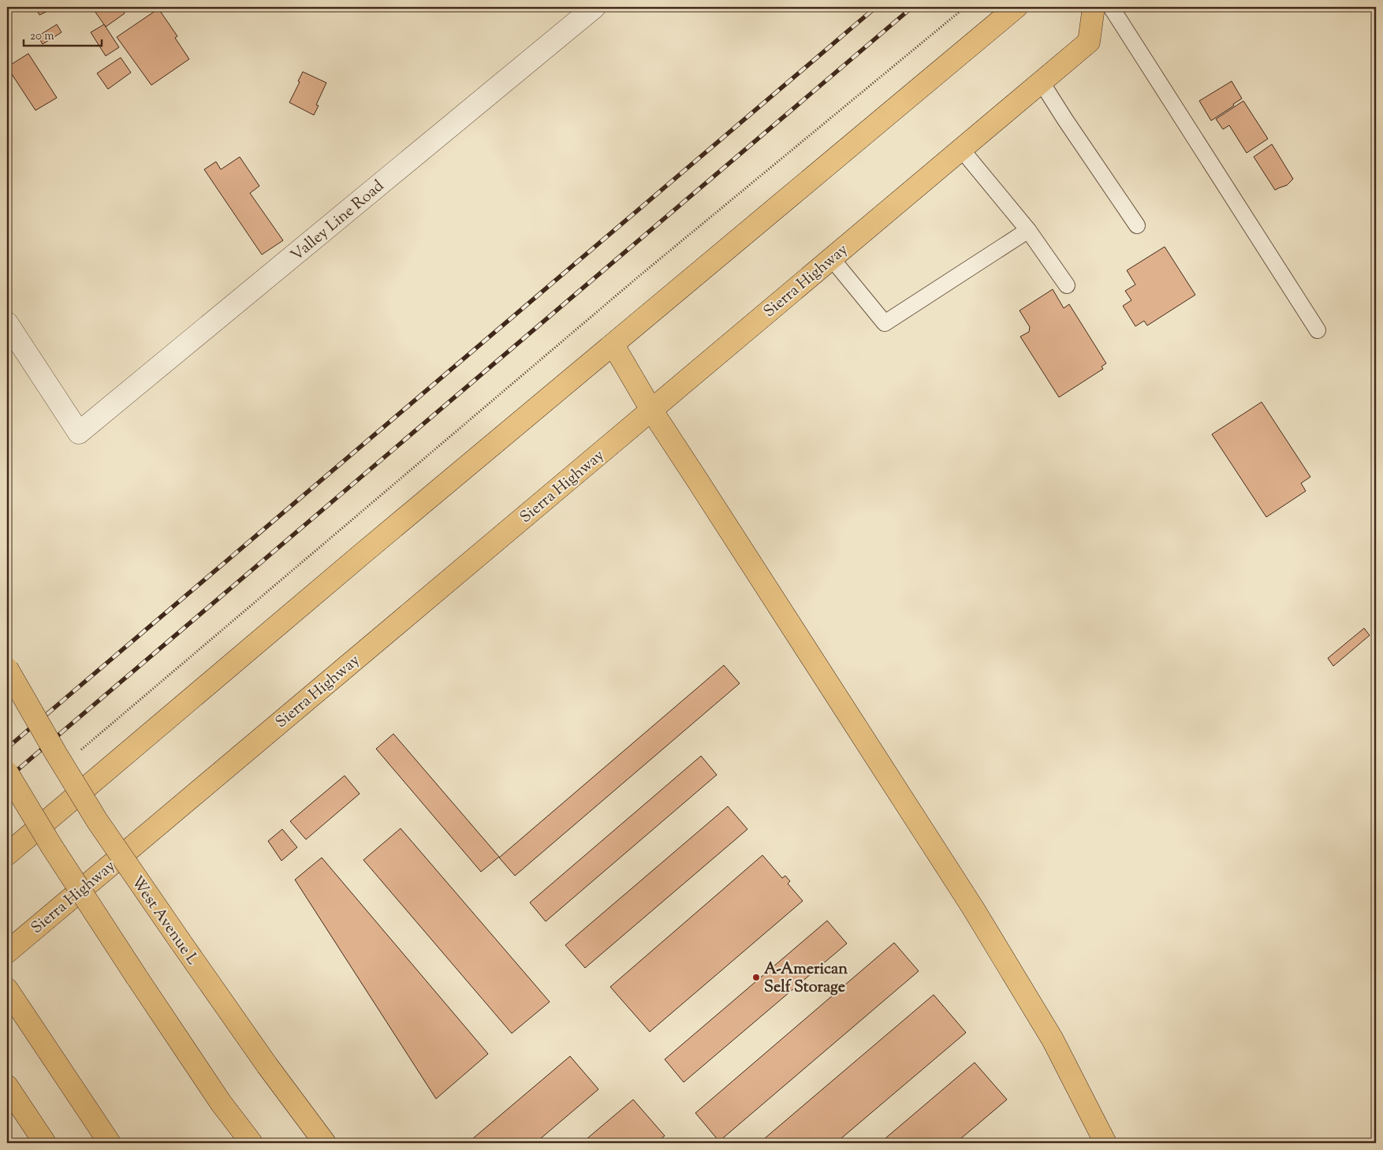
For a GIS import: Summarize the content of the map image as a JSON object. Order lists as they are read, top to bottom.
{
  "streets": {
    "main road": ["Sierra Highway", "West Avenue L"],
    "street": ["Valley Line Road"]
  },
  "places": ["A-American Self Storage"],
  "scale_bar": "20 m"
}
